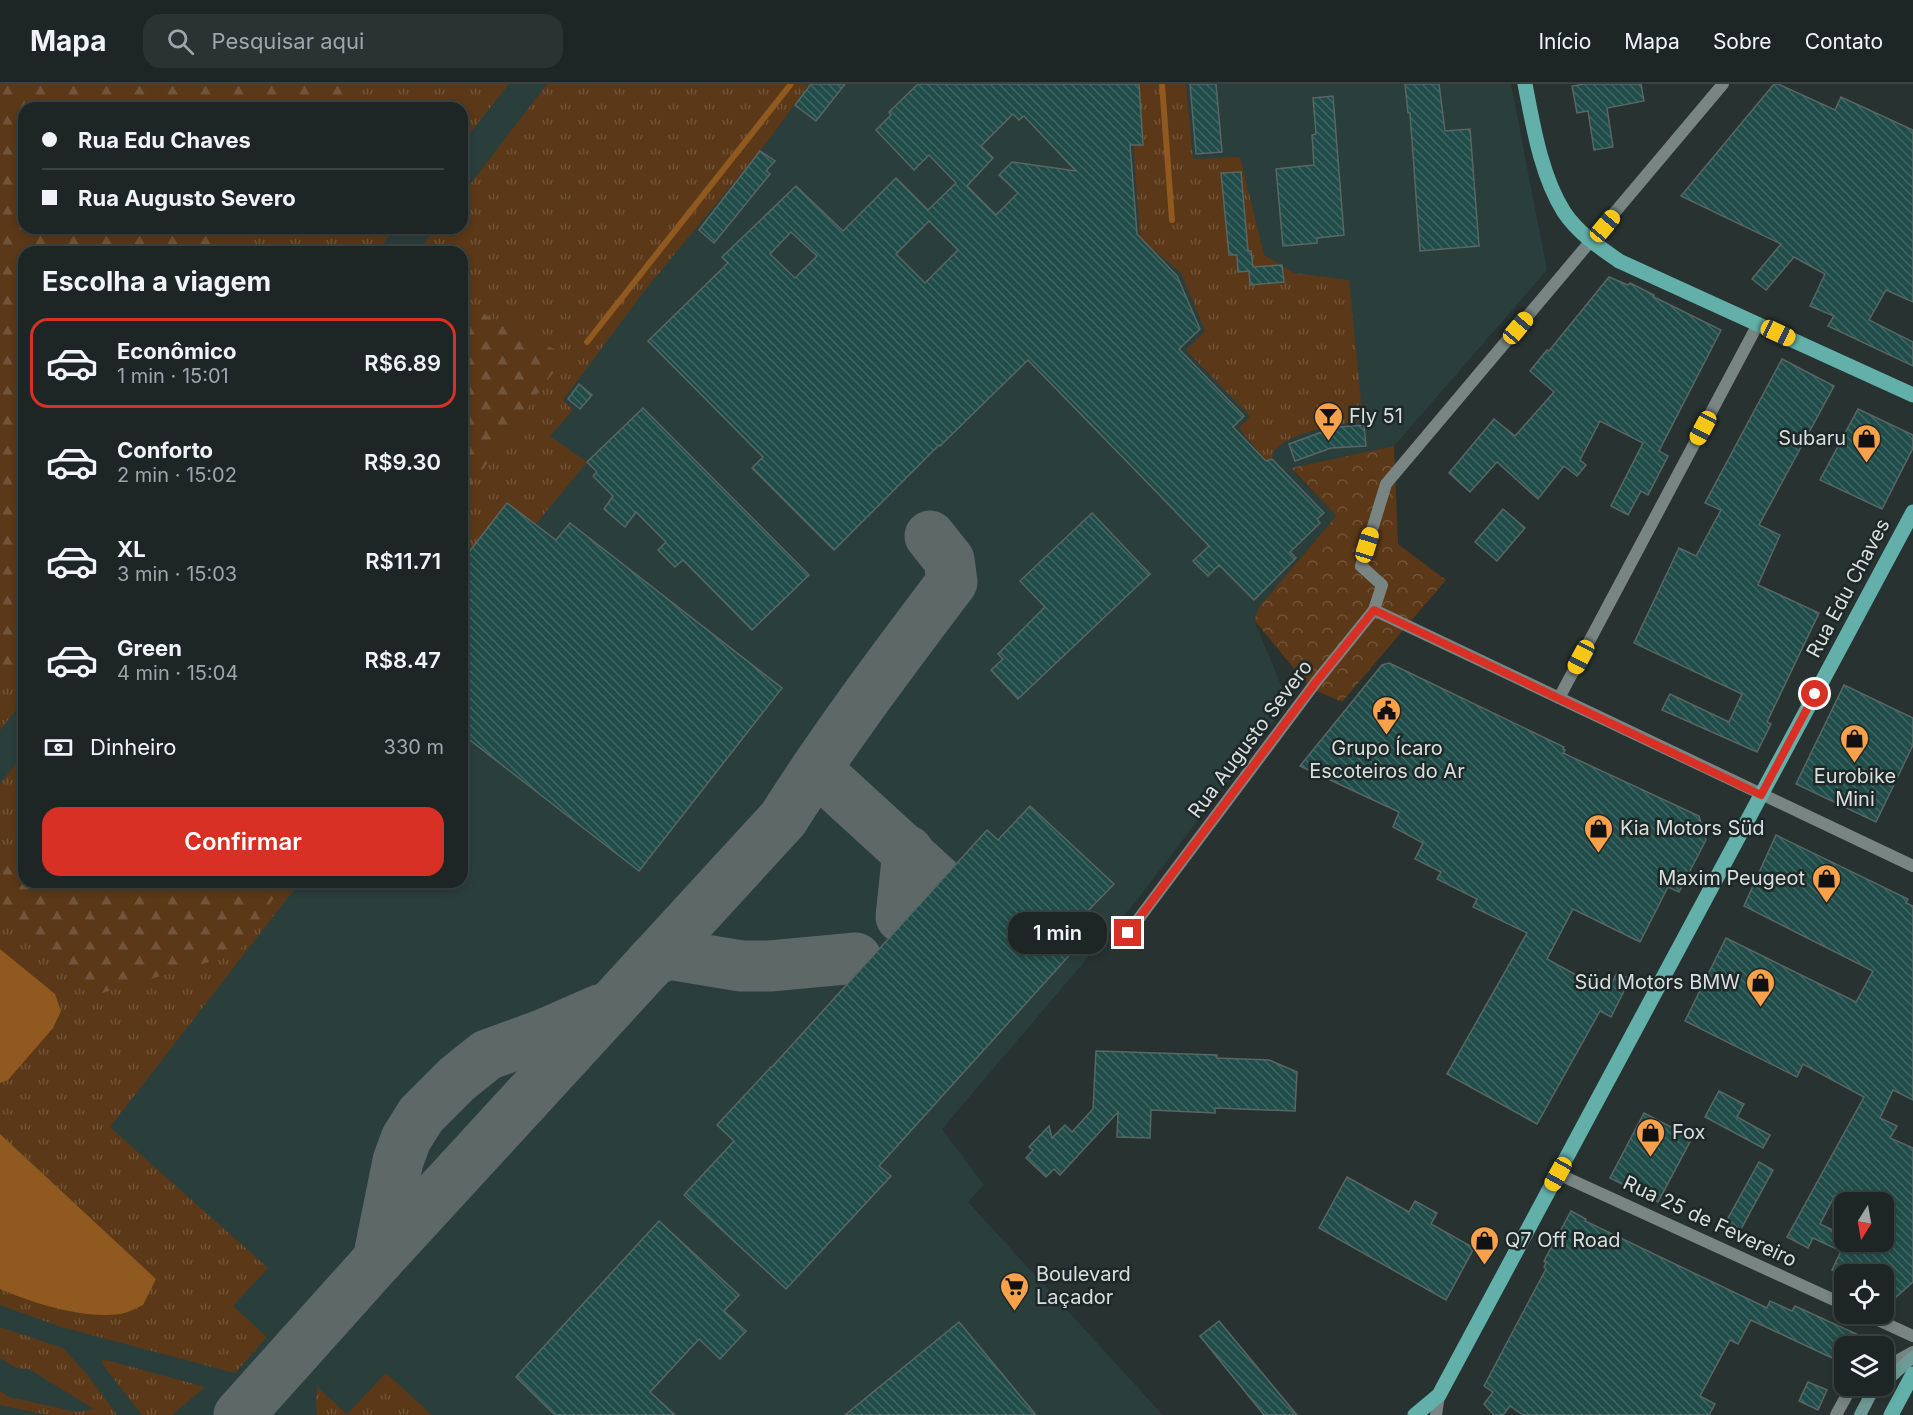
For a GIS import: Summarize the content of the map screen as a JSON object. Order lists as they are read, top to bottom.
{
  "streets": {
    "main road": ["Rua Edu Chaves"],
    "street": ["Rua Augusto Severo", "Rua 25 de Fevereiro"]
  },
  "crossings": [
    ["Rua Edu Chaves", "Rua 25 de Fevereiro"]
  ],
  "places": {
    "bar": ["Fly 51"],
    "shop": [
      "Subaru",
      "Eurobike Mini",
      "Kia Motors Süd",
      "Maxim Peugeot",
      "Süd Motors BMW",
      "Fox",
      "Q7 Off Road"
    ],
    "public building": ["Grupo Ícaro Escoteiros do Ar"],
    "supermarket": ["Boulevard Laçador"]
  },
  "north": "bottom",
  "page": {
    "header": "Mapa",
    "search": "Pesquisar aqui",
    "nav": [
      "Início",
      "Mapa",
      "Sobre",
      "Contato"
    ],
    "banner": ["Rua Edu Chaves", "Rua Augusto Severo"],
    "heading": "Escolha a viagem",
    "list": [
      {
        "name": "Econômico",
        "note": "1 min · 15:01",
        "value": "R$6.89"
      },
      {
        "name": "Conforto",
        "note": "2 min · 15:02",
        "value": "R$9.30"
      },
      {
        "name": "XL",
        "note": "3 min · 15:03",
        "value": "R$11.71"
      },
      {
        "name": "Green",
        "note": "4 min · 15:04",
        "value": "R$8.47"
      }
    ],
    "pay": ["Dinheiro", "330 m"],
    "buttons": "Confirmar",
    "bubble": "1 min"
  }
}
